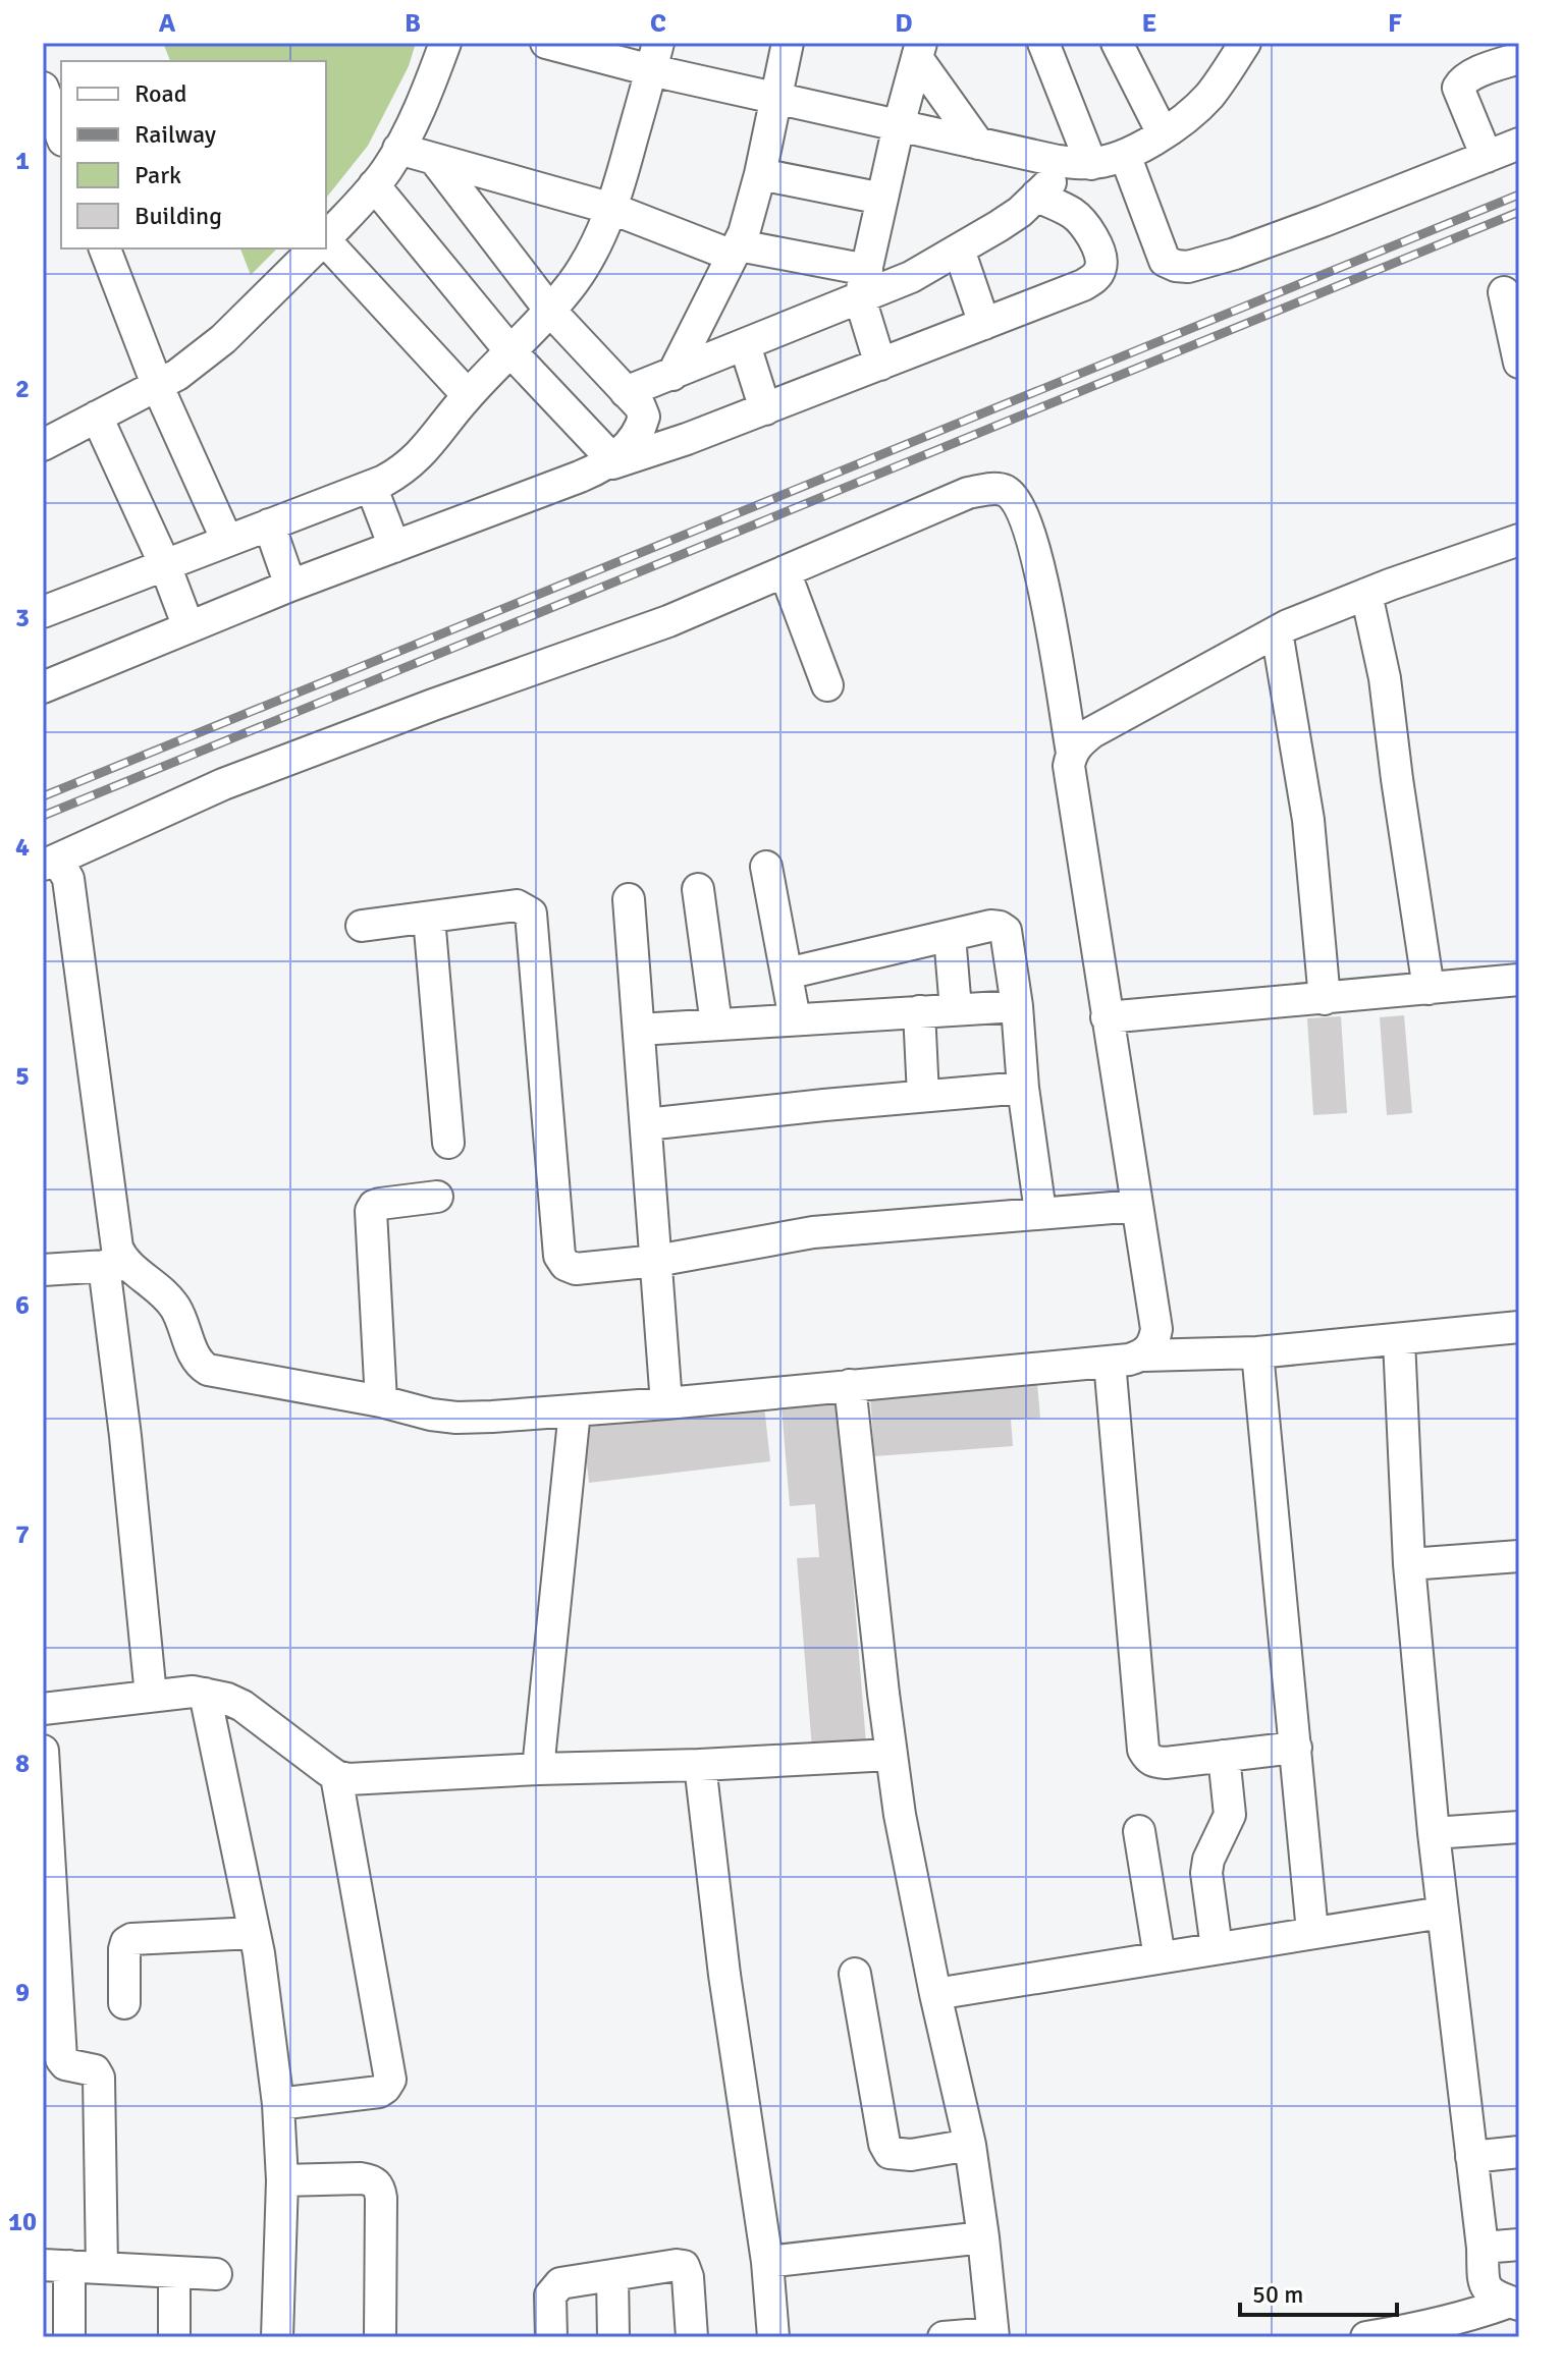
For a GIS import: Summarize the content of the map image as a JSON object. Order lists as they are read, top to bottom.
{
  "legend": [
    "Road",
    "Railway",
    "Park",
    "Building"
  ],
  "scale_bar": "50 m",
  "grid": {
    "columns": [
      "A",
      "B",
      "C",
      "D",
      "E",
      "F"
    ],
    "rows": [
      "1",
      "2",
      "3",
      "4",
      "5",
      "6",
      "7",
      "8",
      "9",
      "10"
    ]
  }
}
